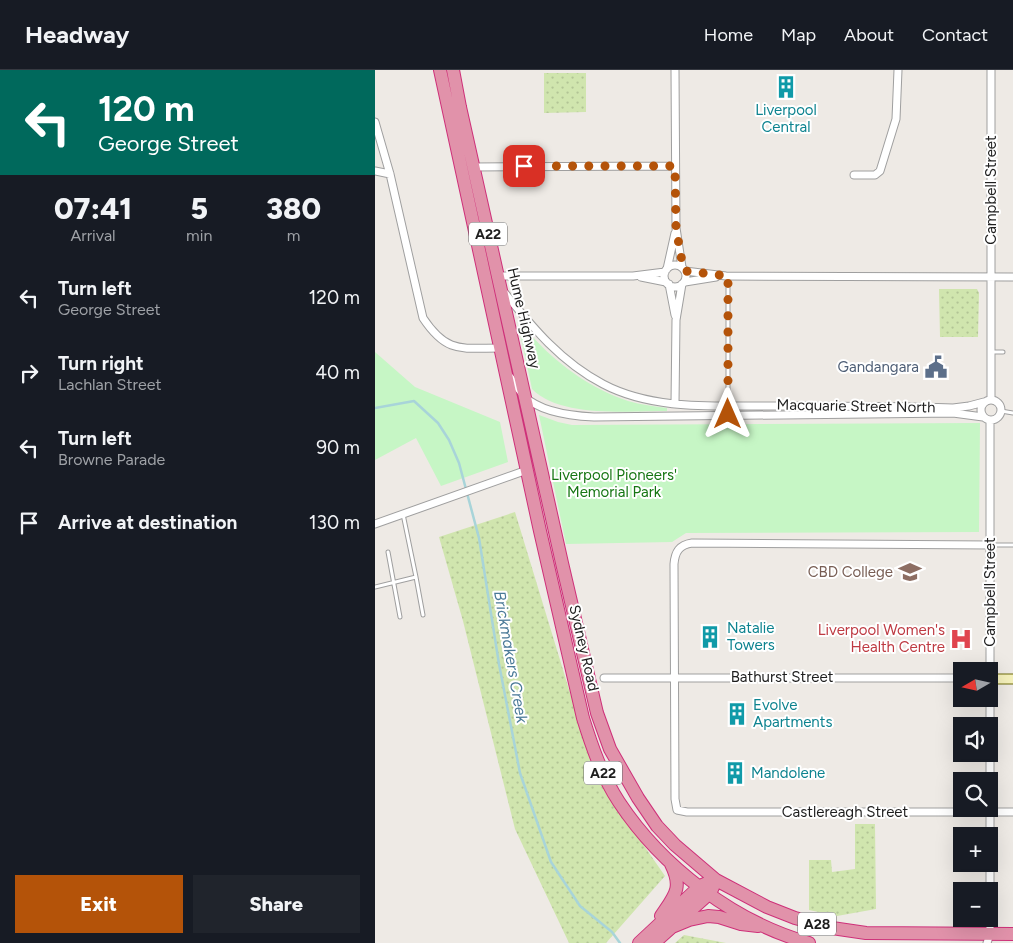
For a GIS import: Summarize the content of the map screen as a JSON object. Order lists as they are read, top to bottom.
{
  "streets": {
    "highway": [
      "A22",
      "Hume Highway",
      "Sydney Road",
      "A28"
    ],
    "street": [
      "Campbell Street",
      "Macquarie Street North",
      "Bathurst Street",
      "Castlereagh Street"
    ]
  },
  "crossings": [
    ["Campbell Street", "Macquarie Street North"],
    ["Campbell Street", "A28"],
    ["A22", "Sydney Road"],
    ["A22", "A28"],
    ["Hume Highway", "Macquarie Street North"],
    ["Hume Highway", "Sydney Road"],
    ["Macquarie Street North", "Sydney Road"],
    ["Sydney Road", "A28"],
    ["Bathurst Street", "Castlereagh Street"]
  ],
  "water": ["Brickmakers Creek"],
  "parks": ["Liverpool Pioneers' Memorial Park"],
  "places": {
    "building": [
      "Liverpool Central",
      "Natalie Towers",
      "Evolve Apartments",
      "Mandolene"
    ],
    "public building": ["Gandangara"],
    "school or university": ["CBD College"],
    "hospital": ["Liverpool Women's Health Centre"]
  },
  "north": "left",
  "page": {
    "header": "Headway",
    "nav": [
      "Home",
      "Map",
      "About",
      "Contact"
    ],
    "turn": ["120 m", "George Street"],
    "eta": [
      "07:41",
      "Arrival",
      "5",
      "min",
      "380",
      "m"
    ],
    "list": [
      {
        "name": "Turn left",
        "note": "George Street",
        "value": "120 m"
      },
      {
        "name": "Turn right",
        "note": "Lachlan Street",
        "value": "40 m"
      },
      {
        "name": "Turn left",
        "note": "Browne Parade",
        "value": "90 m"
      },
      {
        "name": "Arrive at destination",
        "value": "130 m"
      }
    ],
    "map_buttons": ["+", "−"],
    "buttons": ["Exit", "Share"]
  }
}
